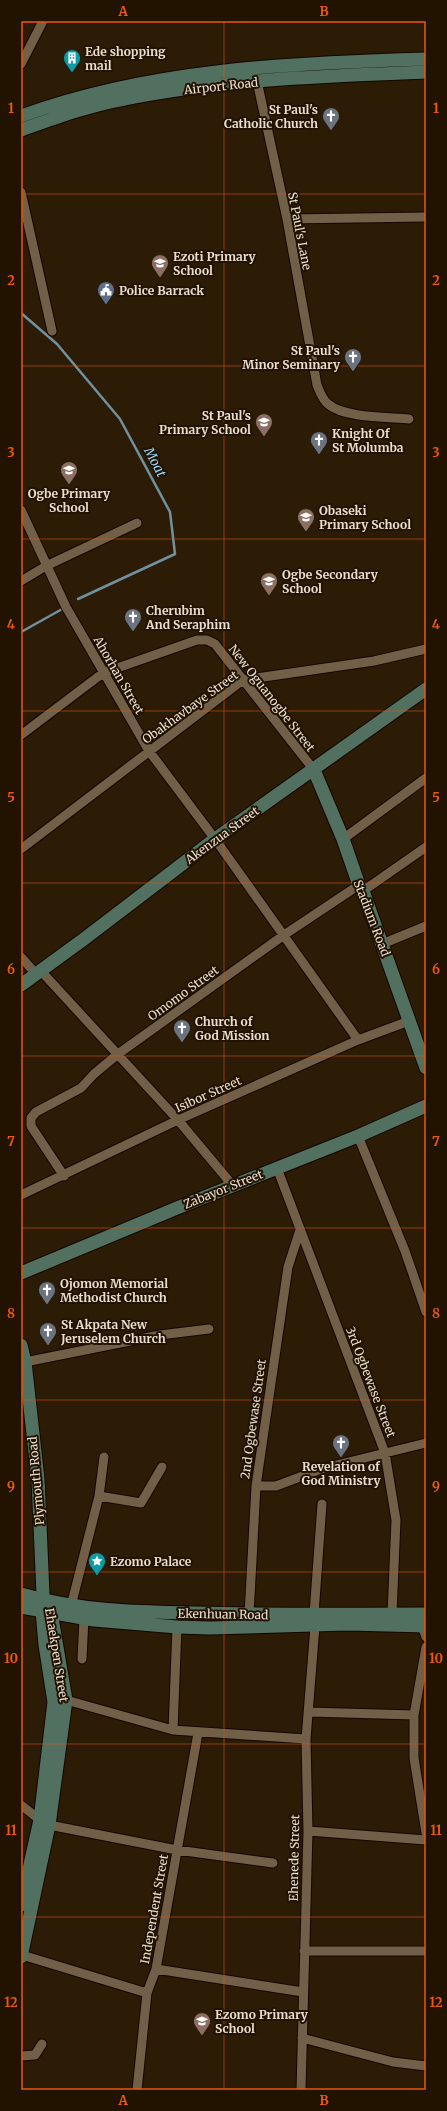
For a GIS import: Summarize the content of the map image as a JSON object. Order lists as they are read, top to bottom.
{
  "streets": {
    "street": [
      "Airport Road",
      "St Paul's Lane",
      "Ahorhan Street",
      "New Oguanogbe Street",
      "Obakhavbaye Street",
      "Akenzua Street",
      "Stadium Road",
      "Omomo Street",
      "Isibor Street",
      "Zabayor Street",
      "3rd Ogbewase Street",
      "2nd Ogbewase Street",
      "Plymouth Road",
      "Ekenhuan Road",
      "Ehaekpen Street",
      "Ehenede Street",
      "Independent Street"
    ]
  },
  "crossings": [
    ["Airport Road", "St Paul's Lane"],
    ["Ahorhan Street", "New Oguanogbe Street"],
    ["Ahorhan Street", "Obakhavbaye Street"],
    ["Ahorhan Street", "Akenzua Street"],
    ["Ahorhan Street", "Omomo Street"],
    ["Ahorhan Street", "Isibor Street"],
    ["New Oguanogbe Street", "Obakhavbaye Street"],
    ["New Oguanogbe Street", "Akenzua Street"],
    ["New Oguanogbe Street", "Stadium Road"],
    ["Akenzua Street", "Stadium Road"],
    ["Stadium Road", "Omomo Street"],
    ["Stadium Road", "Isibor Street"],
    ["Omomo Street", "Isibor Street"],
    ["Zabayor Street", "3rd Ogbewase Street"],
    ["3rd Ogbewase Street", "2nd Ogbewase Street"],
    ["3rd Ogbewase Street", "Ekenhuan Road"],
    ["2nd Ogbewase Street", "Ekenhuan Road"],
    ["Plymouth Road", "Ekenhuan Road"],
    ["Plymouth Road", "Ehaekpen Street"],
    ["Ekenhuan Road", "Ehaekpen Street"],
    ["Ekenhuan Road", "Ehenede Street"]
  ],
  "water": ["Moat"],
  "places": {
    "building": ["Ede shopping mail"],
    "church": [
      "St Paul's Catholic Church",
      "St Paul's Minor Seminary",
      "Knight Of St Molumba",
      "Cherubim And Seraphim",
      "Church of God Mission",
      "Ojomon Memorial Methodist Church",
      "St Akpata New Jeruselem Church",
      "Revelation of God Ministry"
    ],
    "school or university": [
      "Ezoti Primary School",
      "St Paul's Primary School",
      "Ogbe Primary School",
      "Obaseki Primary School",
      "Ogbe Secondary School",
      "Ezomo Primary School"
    ],
    "public building": ["Police Barrack"],
    "place": ["Ezomo Palace"]
  },
  "grid": {
    "columns": ["A", "B"],
    "rows": [
      "1",
      "2",
      "3",
      "4",
      "5",
      "6",
      "7",
      "8",
      "9",
      "10",
      "11",
      "12"
    ]
  }
}
